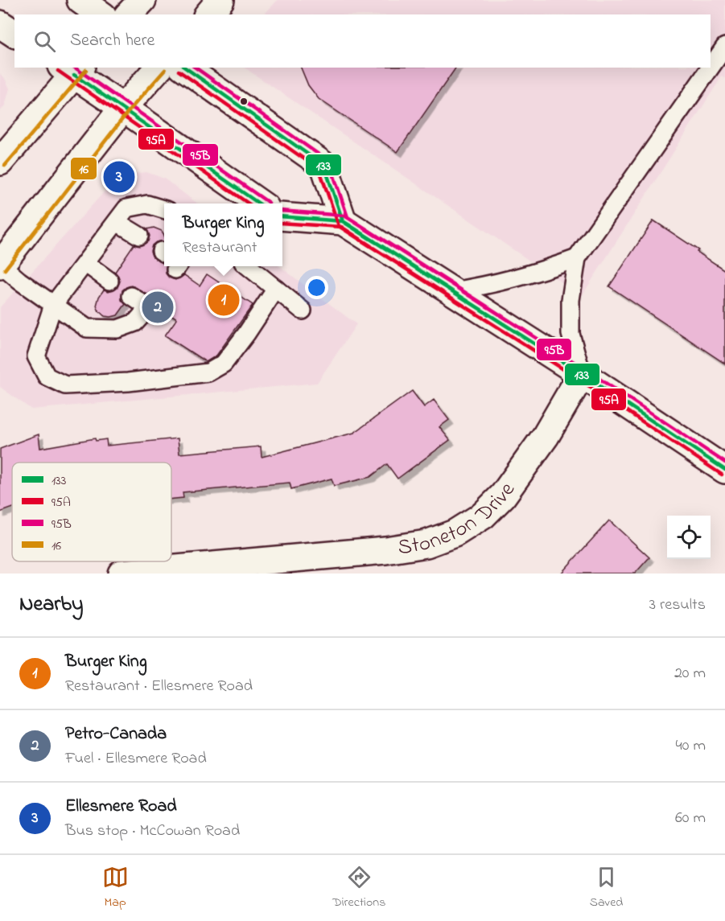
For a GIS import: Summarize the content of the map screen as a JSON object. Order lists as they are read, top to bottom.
{
  "streets": {
    "main road": ["Stoneton Drive"]
  },
  "lines": [
    "transit line 133",
    "transit line 95B",
    "transit line 16",
    "transit line 95A"
  ],
  "legend": [
    "133",
    "95A",
    "95B",
    "16"
  ],
  "page": {
    "search": "Search here",
    "pins": ["3", "1", "2"],
    "popup": ["Burger King", "Restaurant"],
    "heading": ["Nearby", "3 results"],
    "list": [
      {
        "mark": "1",
        "name": "Burger King",
        "note": "Restaurant · Ellesmere Road",
        "value": "20 m"
      },
      {
        "mark": "2",
        "name": "Petro-Canada",
        "note": "Fuel · Ellesmere Road",
        "value": "40 m"
      },
      {
        "mark": "3",
        "name": "Ellesmere Road",
        "note": "Bus stop · McCowan Road",
        "value": "60 m"
      }
    ],
    "nav": ["Map", "Directions", "Saved"]
  }
}
